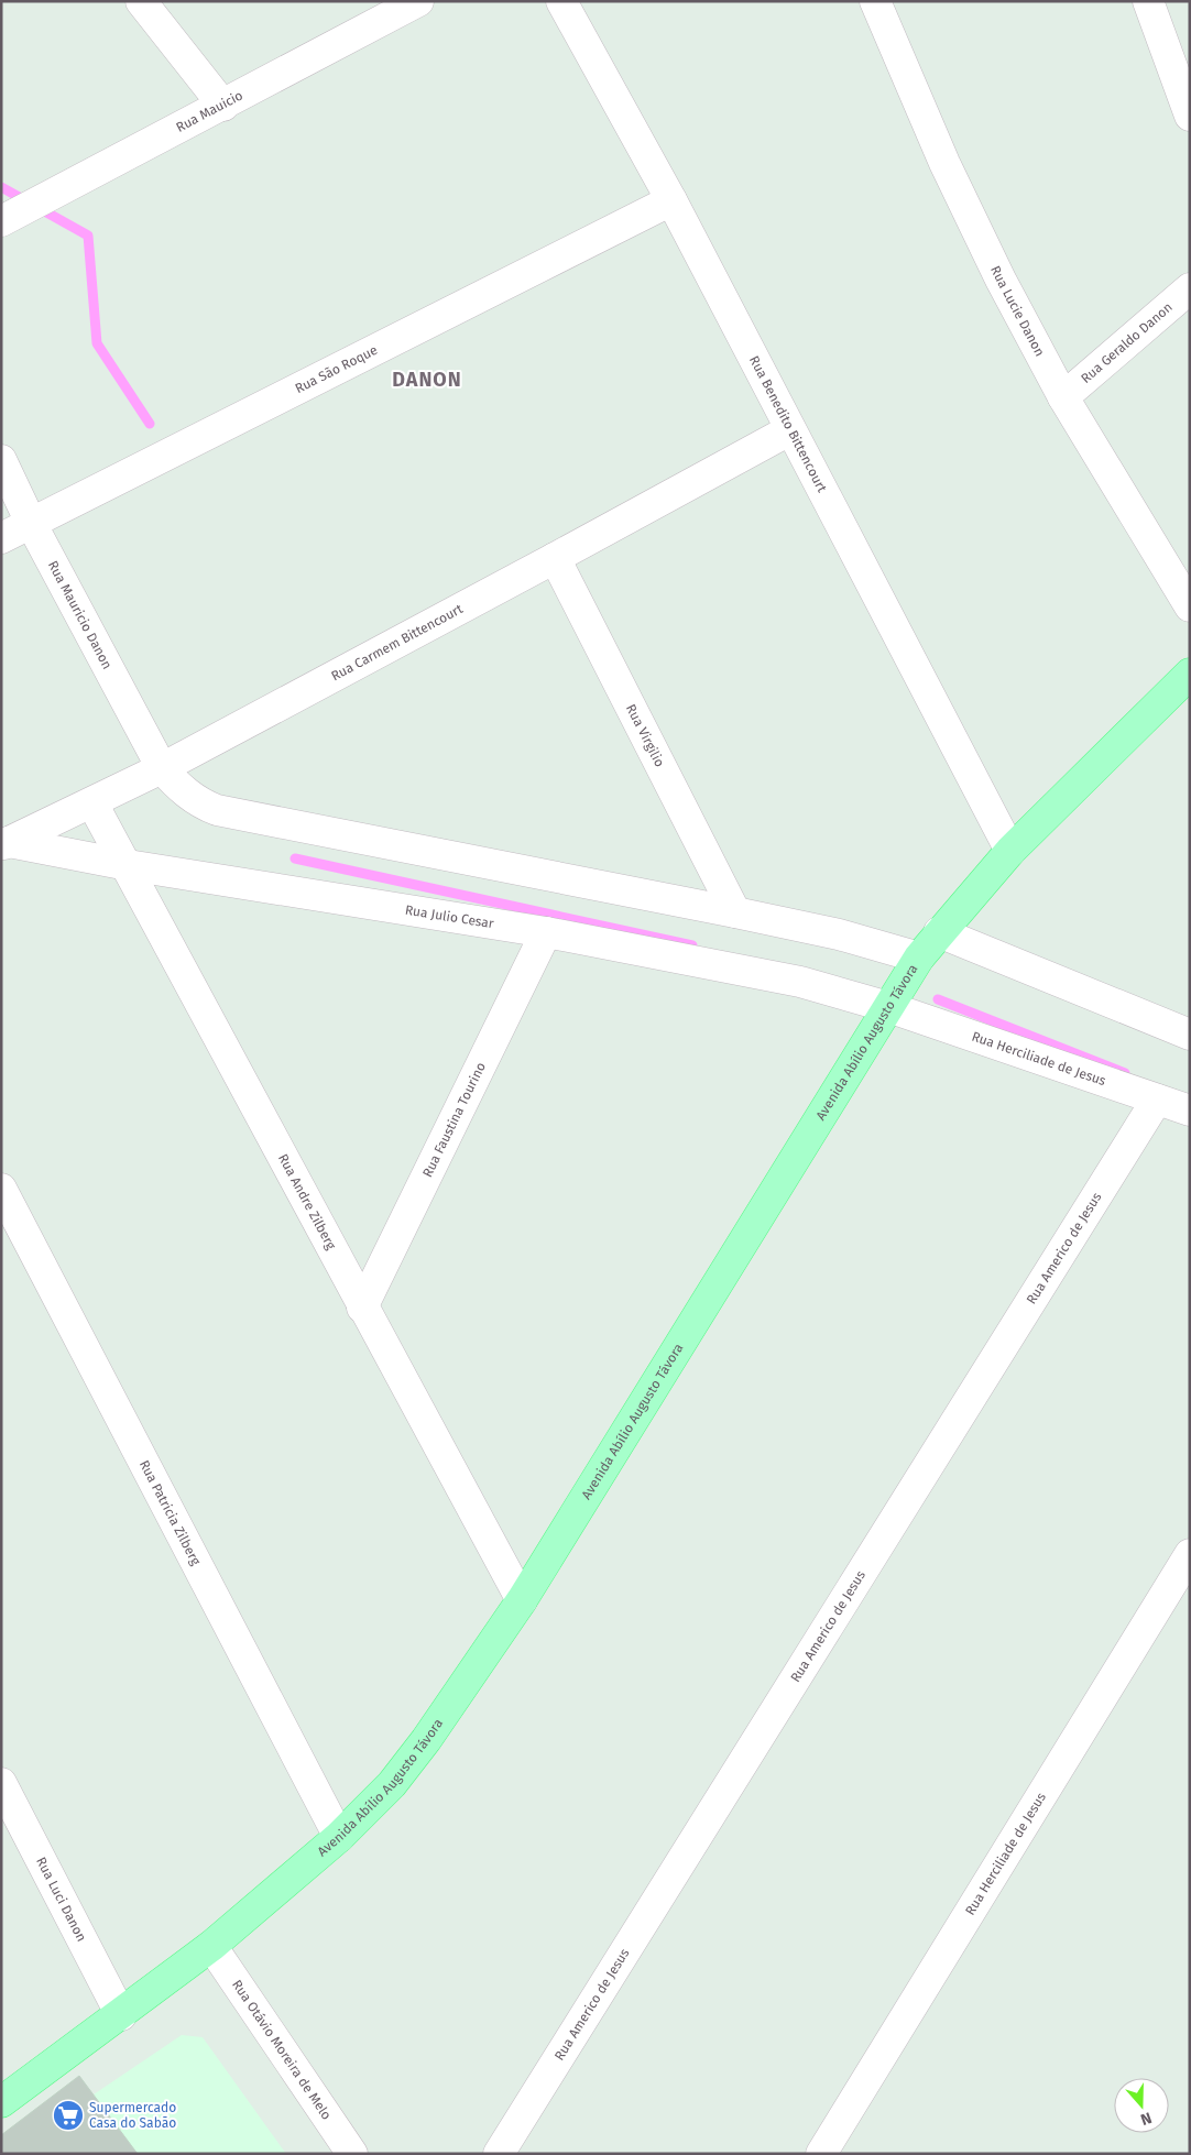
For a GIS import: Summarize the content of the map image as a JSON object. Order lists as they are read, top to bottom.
{
  "streets": {
    "main road": ["Avenida Abílio Augusto Távora"],
    "street": [
      "Rua Mauicio",
      "Rua Lucie Danon",
      "Rua Geraldo Danon",
      "Rua São Roque",
      "Rua Benedito Bittencourt",
      "Rua Mauricio Danon",
      "Rua Carmem Bittencourt",
      "Rua Virgilio",
      "Rua Julio Cesar",
      "Rua Herciliade de Jesus",
      "Rua Faustina Tourino",
      "Rua Andre Zilberg",
      "Rua Americo de Jesus",
      "Rua Patricia Zilberg",
      "Rua Luci Danon",
      "Rua Otávio Moreira de Melo"
    ]
  },
  "crossings": [
    ["Rua Lucie Danon", "Rua Geraldo Danon"],
    ["Rua São Roque", "Rua Benedito Bittencourt"],
    ["Rua São Roque", "Rua Mauricio Danon"],
    ["Rua Benedito Bittencourt", "Rua Carmem Bittencourt"],
    ["Rua Benedito Bittencourt", "Avenida Abílio Augusto Távora"],
    ["Rua Mauricio Danon", "Rua Carmem Bittencourt"],
    ["Rua Carmem Bittencourt", "Rua Virgilio"],
    ["Rua Carmem Bittencourt", "Rua Julio Cesar"],
    ["Rua Carmem Bittencourt", "Rua Andre Zilberg"],
    ["Rua Julio Cesar", "Avenida Abílio Augusto Távora"],
    ["Rua Julio Cesar", "Rua Herciliade de Jesus"],
    ["Rua Julio Cesar", "Rua Faustina Tourino"],
    ["Rua Julio Cesar", "Rua Andre Zilberg"],
    ["Avenida Abílio Augusto Távora", "Rua Herciliade de Jesus"],
    ["Avenida Abílio Augusto Távora", "Rua Andre Zilberg"],
    ["Avenida Abílio Augusto Távora", "Rua Patricia Zilberg"],
    ["Avenida Abílio Augusto Távora", "Rua Luci Danon"],
    ["Avenida Abílio Augusto Távora", "Rua Otávio Moreira de Melo"],
    ["Rua Herciliade de Jesus", "Rua Americo de Jesus"],
    ["Rua Faustina Tourino", "Rua Andre Zilberg"]
  ],
  "districts": ["DANON"],
  "places": {
    "supermarket": ["Supermercado Casa do Sabão"]
  },
  "north": "bottom"
}
